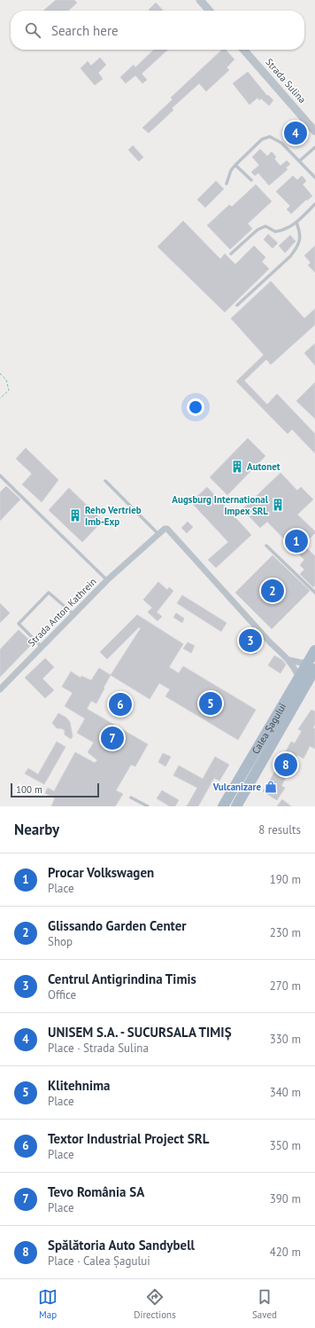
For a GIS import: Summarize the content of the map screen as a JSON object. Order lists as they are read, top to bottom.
{
  "streets": {
    "main road": ["Calea Șagului"],
    "street": ["Strada Sulina", "Strada Anton Kathrein"]
  },
  "places": {
    "building": ["Autonet", "Augsburg International Impex SRL", "Reho Vertrieb Imb-Exp"],
    "shop": ["Vulcanizare"]
  },
  "scale_bar": "100 m",
  "page": {
    "search": "Search here",
    "pins": [
      "4",
      "1",
      "2",
      "3",
      "5",
      "6",
      "7",
      "8"
    ],
    "scale": "100 m",
    "heading": ["Nearby", "8 results"],
    "list": [
      {
        "mark": "1",
        "name": "Procar Volkswagen",
        "note": "Place",
        "value": "190 m"
      },
      {
        "mark": "2",
        "name": "Glissando Garden Center",
        "note": "Shop",
        "value": "230 m"
      },
      {
        "mark": "3",
        "name": "Centrul Antigrindina Timis",
        "note": "Office",
        "value": "270 m"
      },
      {
        "mark": "4",
        "name": "UNISEM S.A. - SUCURSALA TIMIȘ",
        "note": "Place · Strada Sulina",
        "value": "330 m"
      },
      {
        "mark": "5",
        "name": "Klitehnima",
        "note": "Place",
        "value": "340 m"
      },
      {
        "mark": "6",
        "name": "Textor Industrial Project SRL",
        "note": "Place",
        "value": "350 m"
      },
      {
        "mark": "7",
        "name": "Tevo România SA",
        "note": "Place",
        "value": "390 m"
      },
      {
        "mark": "8",
        "name": "Spălătoria Auto Sandybell",
        "note": "Place · Calea Șagului",
        "value": "420 m"
      }
    ],
    "nav": ["Map", "Directions", "Saved"]
  }
}
